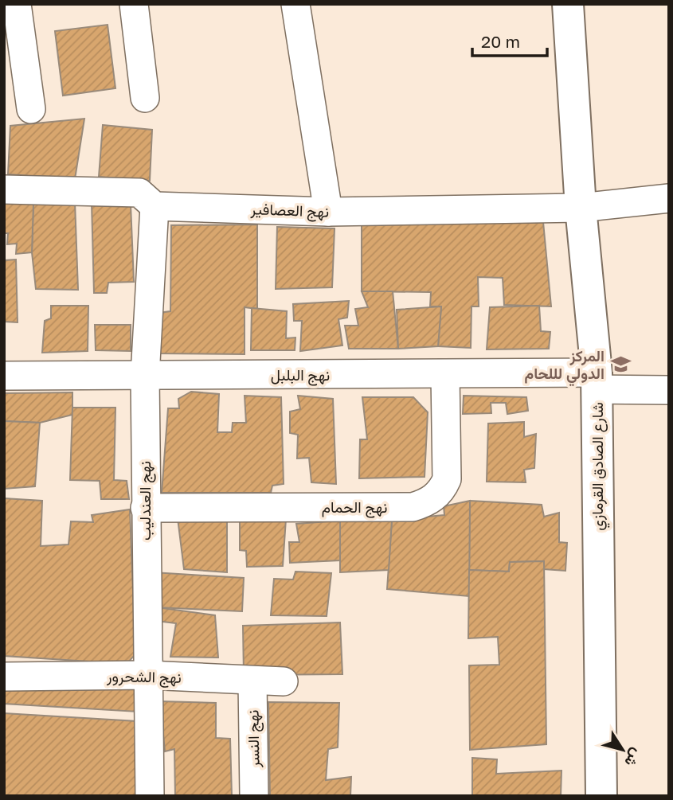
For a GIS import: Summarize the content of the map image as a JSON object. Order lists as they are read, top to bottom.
{
  "streets": {
    "main road": ["شارع الصادق القرمازي"],
    "street": [
      "نهج العصافير",
      "نهج البلبل",
      "نهج العندليب",
      "نهج الحمام",
      "نهج الشحرور",
      "نهج النسر"
    ]
  },
  "crossings": [
    ["نهج العصافير", "شارع الصادق القرمازي"],
    ["نهج العصافير", "نهج العندليب"],
    ["نهج البلبل", "شارع الصادق القرمازي"],
    ["نهج البلبل", "نهج العندليب"],
    ["نهج البلبل", "نهج الحمام"],
    ["نهج العندليب", "نهج الحمام"],
    ["نهج العندليب", "نهج الشحرور"],
    ["نهج الشحرور", "نهج النسر"]
  ],
  "places": {
    "school or university": ["المركز الدولي لللحام"]
  },
  "scale_bar": "20 m",
  "north": "bottom right"
}
